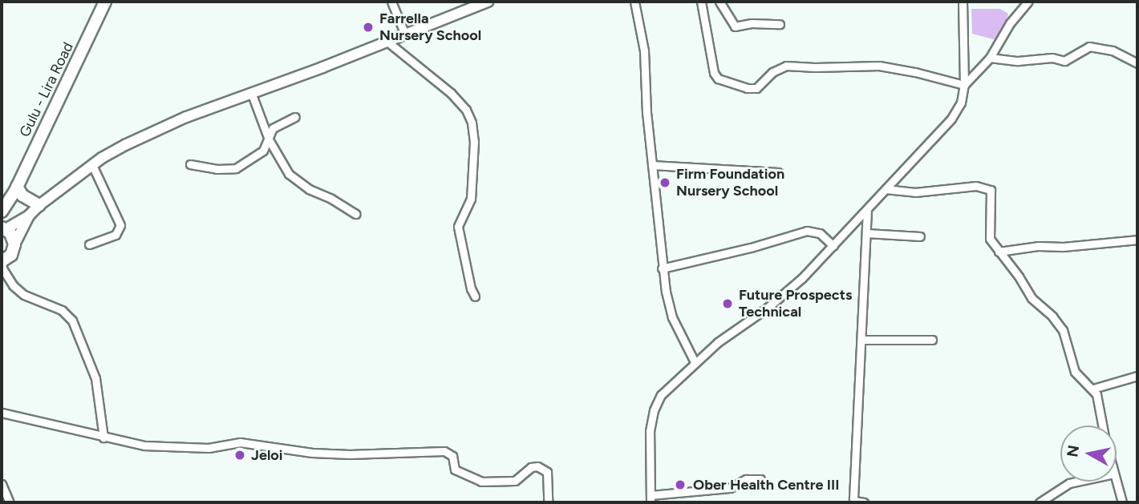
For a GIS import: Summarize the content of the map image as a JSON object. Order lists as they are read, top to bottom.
{
  "streets": {
    "main road": ["Gulu - Lira Road"]
  },
  "places": [
    "Farrella Nursery School",
    "Firm Foundation Nursery School",
    "Future Prospects Technical",
    "Jeloi",
    "Ober Health Centre III"
  ],
  "north": "left"
}
